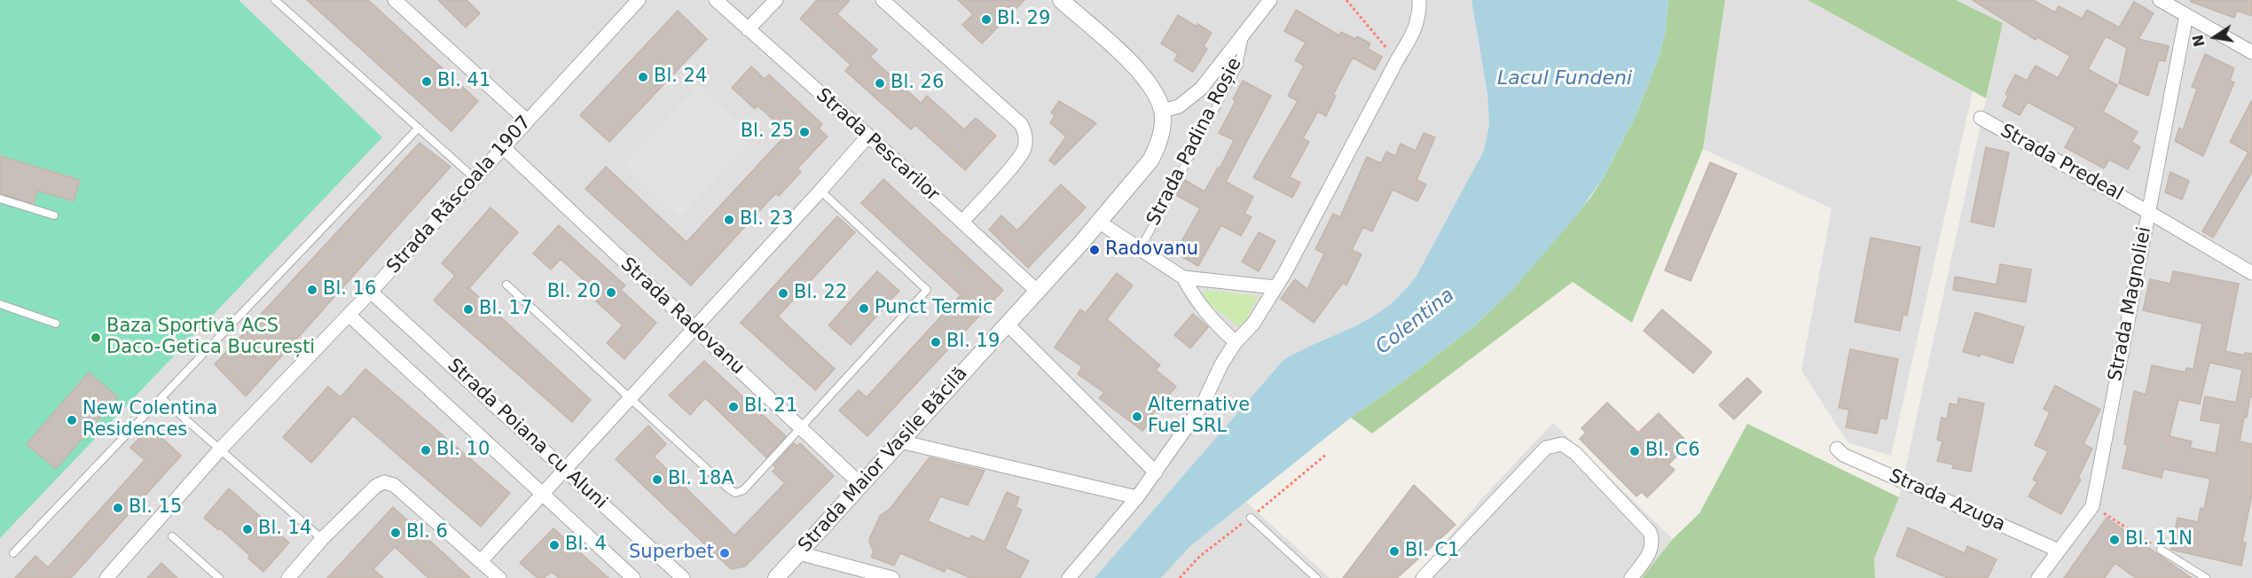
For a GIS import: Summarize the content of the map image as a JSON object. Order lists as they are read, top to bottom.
{
  "streets": {
    "street": [
      "Strada Padina Roșie",
      "Strada Pescarilor",
      "Strada Predeal",
      "Strada Răscoala 1907",
      "Strada Magnoliei",
      "Strada Radovanu",
      "Strada Poiana cu Aluni",
      "Strada Maior Vasile Băcilă",
      "Strada Azuga"
    ]
  },
  "crossings": [
    ["Strada Padina Roșie", "Strada Maior Vasile Băcilă"],
    ["Strada Pescarilor", "Strada Maior Vasile Băcilă"],
    ["Strada Predeal", "Strada Magnoliei"],
    ["Strada Răscoala 1907", "Strada Radovanu"],
    ["Strada Răscoala 1907", "Strada Poiana cu Aluni"],
    ["Strada Magnoliei", "Strada Azuga"],
    ["Strada Radovanu", "Strada Maior Vasile Băcilă"]
  ],
  "water": ["Lacul Fundeni", "Colentina"],
  "places": [
    "Bl. 29",
    "Bl. 24",
    "Bl. 41",
    "Bl. 26",
    "Bl. 25",
    "Bl. 23",
    "Radovanu",
    "Bl. 16",
    "Bl. 20",
    "Bl. 22",
    "Punct Termic",
    "Bl. 17",
    "Baza Sportivă ACS Daco-Getica București",
    "Bl. 19",
    "Bl. 21",
    "Alternative Fuel SRL",
    "New Colentina Residences",
    "Bl. 10",
    "Bl. C6",
    "Bl. 18A",
    "Bl. 15",
    "Bl. 14",
    "Bl. 6",
    "Bl. 11N",
    "Bl. 4",
    "Bl. C1",
    "Superbet"
  ],
  "north": "left"
}
